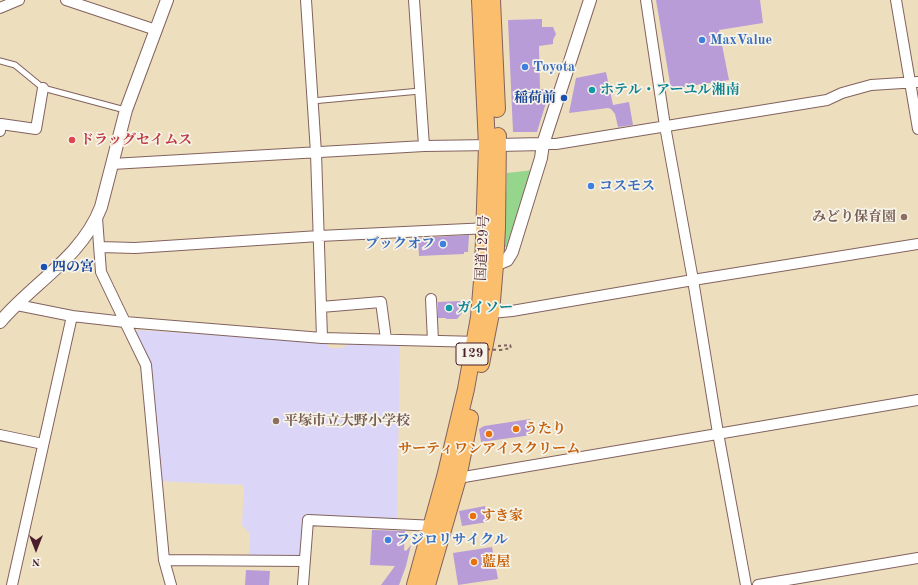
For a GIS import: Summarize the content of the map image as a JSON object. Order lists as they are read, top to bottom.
{
  "streets": {
    "highway": ["国道129号", "129"]
  },
  "places": [
    "MaxValue",
    "Toyota",
    "ホテル・アーユル湘南",
    "稲荷前",
    "ドラッグセイムス",
    "コスモス",
    "みどり保育園",
    "ブックオフ",
    "四の宮",
    "ガイソー",
    "平塚市立大野小学校",
    "うたり",
    "サーティワンアイスクリーム",
    "すき家",
    "フジロリサイクル",
    "藍屋"
  ],
  "north": "bottom"
}
